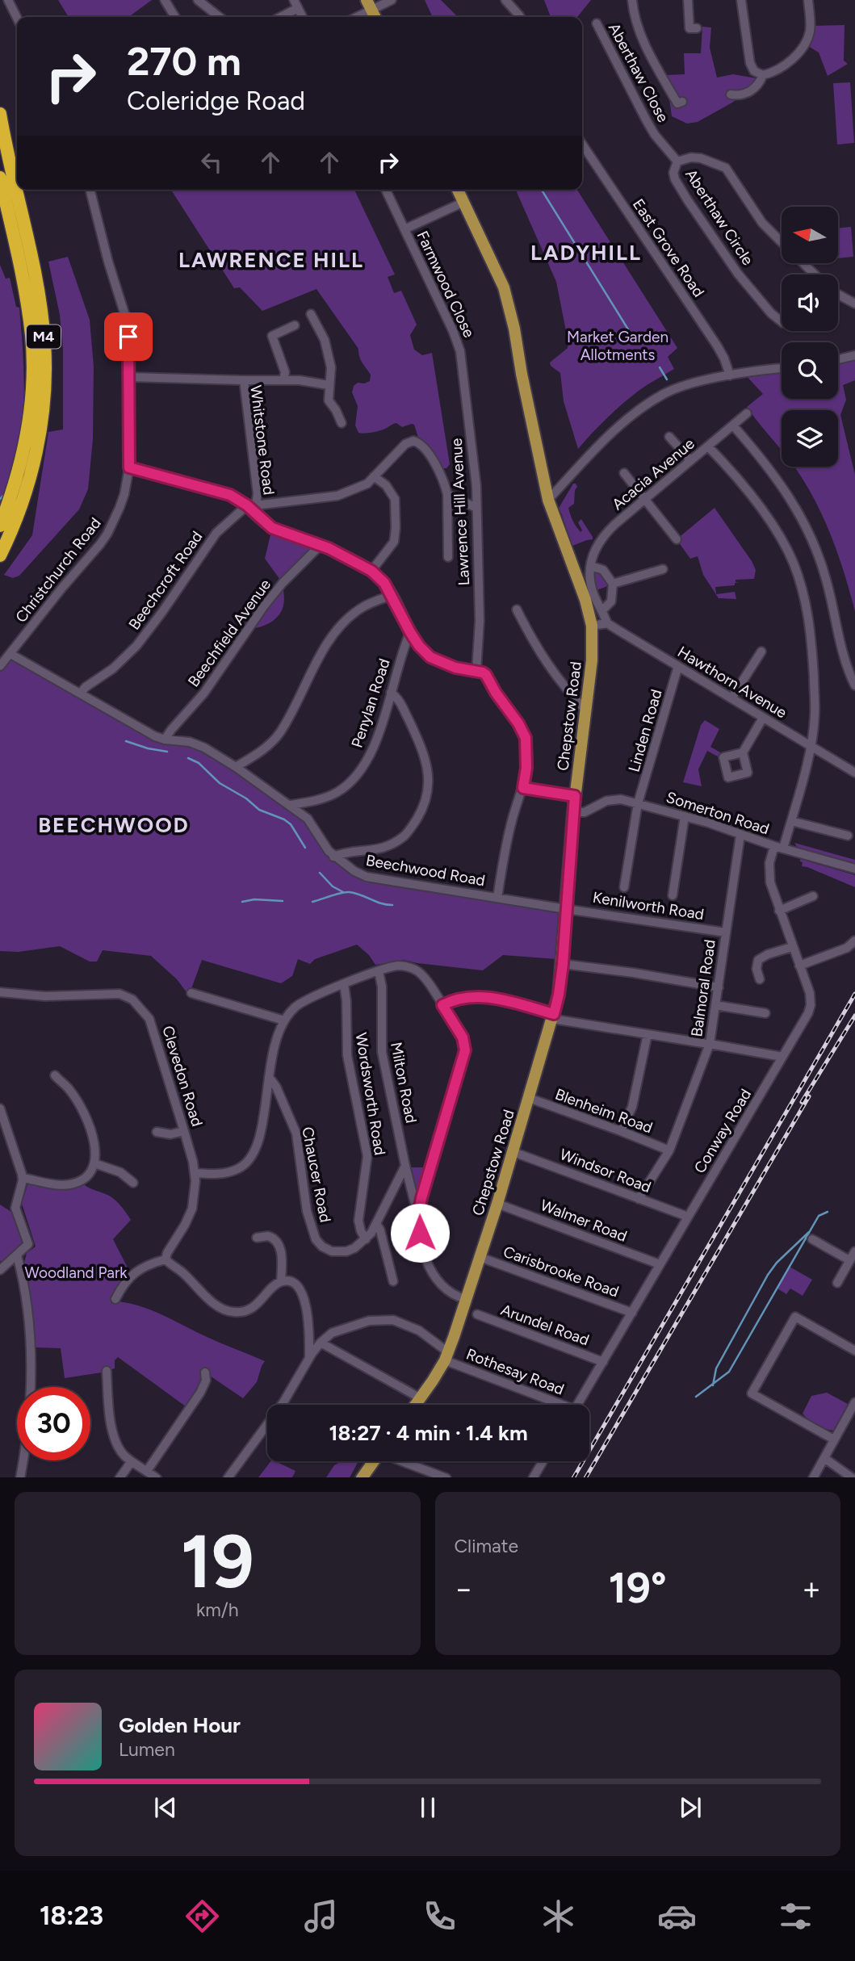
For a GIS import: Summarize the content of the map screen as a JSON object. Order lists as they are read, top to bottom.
{
  "streets": {
    "highway": ["M4"],
    "main road": ["Chepstow Road"],
    "street": [
      "Aberthaw Close",
      "Aberthaw Circle",
      "East Grove Road",
      "Farmwood Close",
      "Whitstone Road",
      "Acacia Avenue",
      "Lawrence Hill Avenue",
      "Christchurch Road",
      "Beechcroft Road",
      "Beechfield Avenue",
      "Hawthorn Avenue",
      "Penylan Road",
      "Linden Road",
      "Somerton Road",
      "Beechwood Road",
      "Kenilworth Road",
      "Balmoral Road",
      "Clevedon Road",
      "Milton Road",
      "Wordsworth Road",
      "Blenheim Road",
      "Conway Road",
      "Windsor Road",
      "Chaucer Road",
      "Walmer Road",
      "Carisbrooke Road",
      "Arundel Road",
      "Rothesay Road"
    ]
  },
  "crossings": [
    ["Aberthaw Close", "Aberthaw Circle"],
    ["Farmwood Close", "Lawrence Hill Avenue"],
    ["Farmwood Close", "Chepstow Road"],
    ["Whitstone Road", "Christchurch Road"],
    ["Whitstone Road", "Beechcroft Road"],
    ["Acacia Avenue", "Conway Road"],
    ["Christchurch Road", "Beechwood Road"],
    ["Beechcroft Road", "Beechwood Road"],
    ["Beechfield Avenue", "Beechwood Road"],
    ["Hawthorn Avenue", "Linden Road"],
    ["Hawthorn Avenue", "Conway Road"],
    ["Penylan Road", "Beechwood Road"],
    ["Chepstow Road", "Somerton Road"],
    ["Chepstow Road", "Beechwood Road"],
    ["Chepstow Road", "Kenilworth Road"],
    ["Chepstow Road", "Milton Road"],
    ["Chepstow Road", "Blenheim Road"],
    ["Chepstow Road", "Windsor Road"],
    ["Chepstow Road", "Walmer Road"],
    ["Chepstow Road", "Carisbrooke Road"],
    ["Chepstow Road", "Rothesay Road"],
    ["Linden Road", "Somerton Road"],
    ["Somerton Road", "Balmoral Road"],
    ["Somerton Road", "Conway Road"],
    ["Beechwood Road", "Kenilworth Road"],
    ["Kenilworth Road", "Balmoral Road"],
    ["Balmoral Road", "Blenheim Road"],
    ["Balmoral Road", "Windsor Road"],
    ["Wordsworth Road", "Chaucer Road"],
    ["Conway Road", "Windsor Road"],
    ["Conway Road", "Walmer Road"],
    ["Conway Road", "Carisbrooke Road"],
    ["Conway Road", "Arundel Road"]
  ],
  "districts": ["LADYHILL", "LAWRENCE HILL", "BEECHWOOD"],
  "parks": ["Market Garden Allotments", "Woodland Park"],
  "north": "left",
  "page": {
    "turn": ["270 m", "Coleridge Road"],
    "limit": "30",
    "trip": "18:27 · 4 min · 1.4 km",
    "tile": [
      ["19", "km/h"],
      "Climate"
    ],
    "heat": ["−", "19°", "+"],
    "song": ["Golden Hour", "Lumen"],
    "tabs": "18:23"
  }
}
